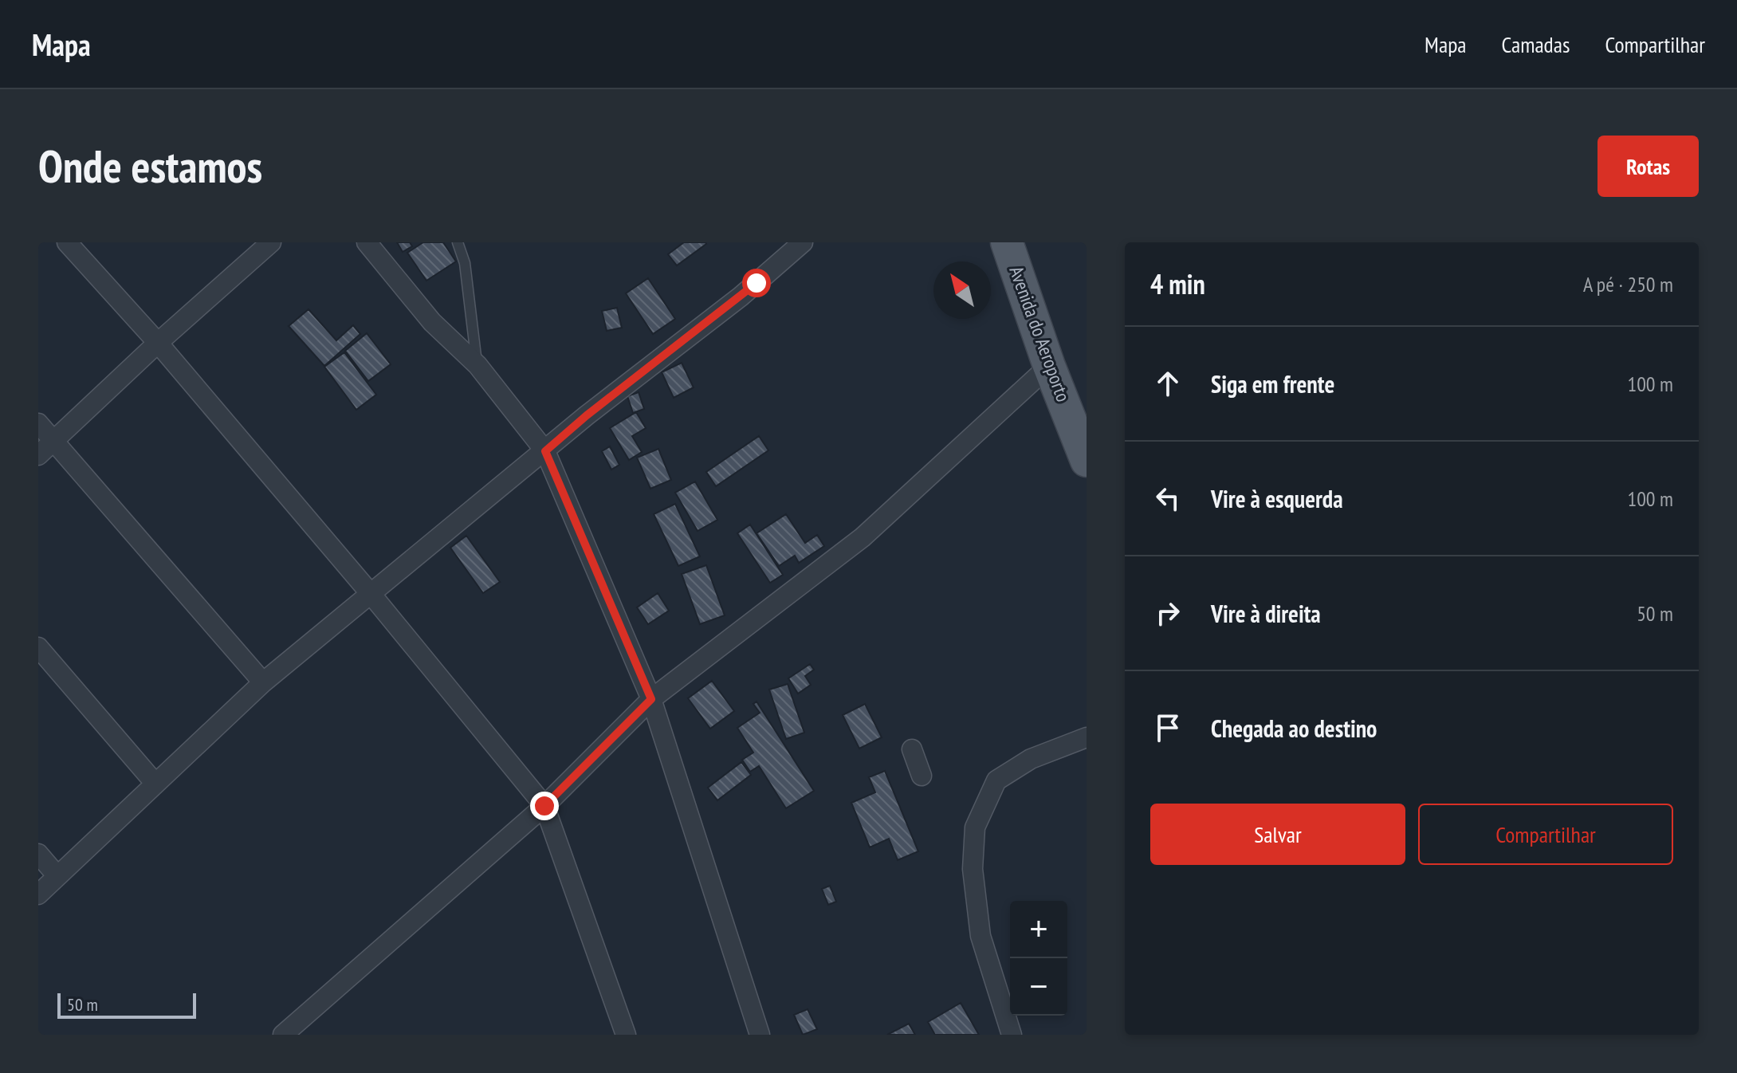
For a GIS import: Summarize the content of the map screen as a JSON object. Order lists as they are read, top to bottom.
{
  "streets": {
    "main road": ["Avenida do Aeroporto"]
  },
  "scale_bar": "50 m",
  "north": "top left",
  "page": {
    "header": "Mapa",
    "nav": ["Mapa", "Camadas", "Compartilhar"],
    "buttons": [
      "Rotas",
      ["Salvar", "Compartilhar"]
    ],
    "title": "Onde estamos",
    "heading": ["4 min", "A pé · 250 m"],
    "list": [
      ["Siga em frente", "100 m"],
      ["Vire à esquerda", "100 m"],
      ["Vire à direita", "50 m"],
      "Chegada ao destino"
    ],
    "map_buttons": ["+", "−"],
    "scale": "50 m"
  }
}
